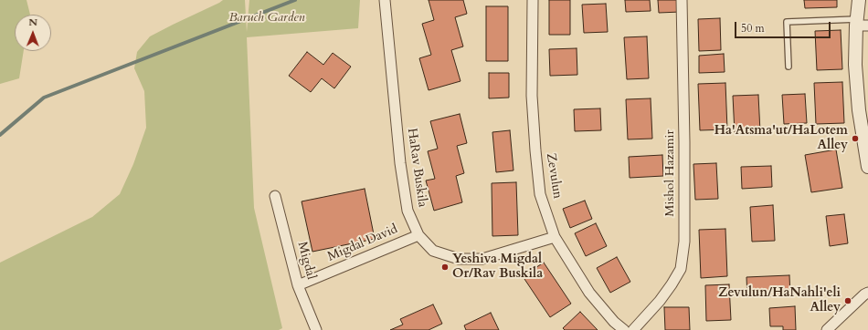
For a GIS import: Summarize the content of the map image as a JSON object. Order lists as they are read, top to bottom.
{
  "streets": {
    "street": [
      "HaRav Buskila",
      "Mishol Hazamir",
      "Zevulun",
      "Migdal David",
      "Migdal"
    ]
  },
  "crossings": [
    ["HaRav Buskila", "Zevulun"],
    ["HaRav Buskila", "Migdal David"],
    ["Migdal David", "Migdal"]
  ],
  "parks": ["Baruch Garden"],
  "places": ["Ha'Atsma'ut/HaLotem Alley", "Yeshiva Migdal Or/Rav Buskila", "Zevulun/HaNahli'eli Alley"],
  "scale_bar": "50 m",
  "north": "top"
}
